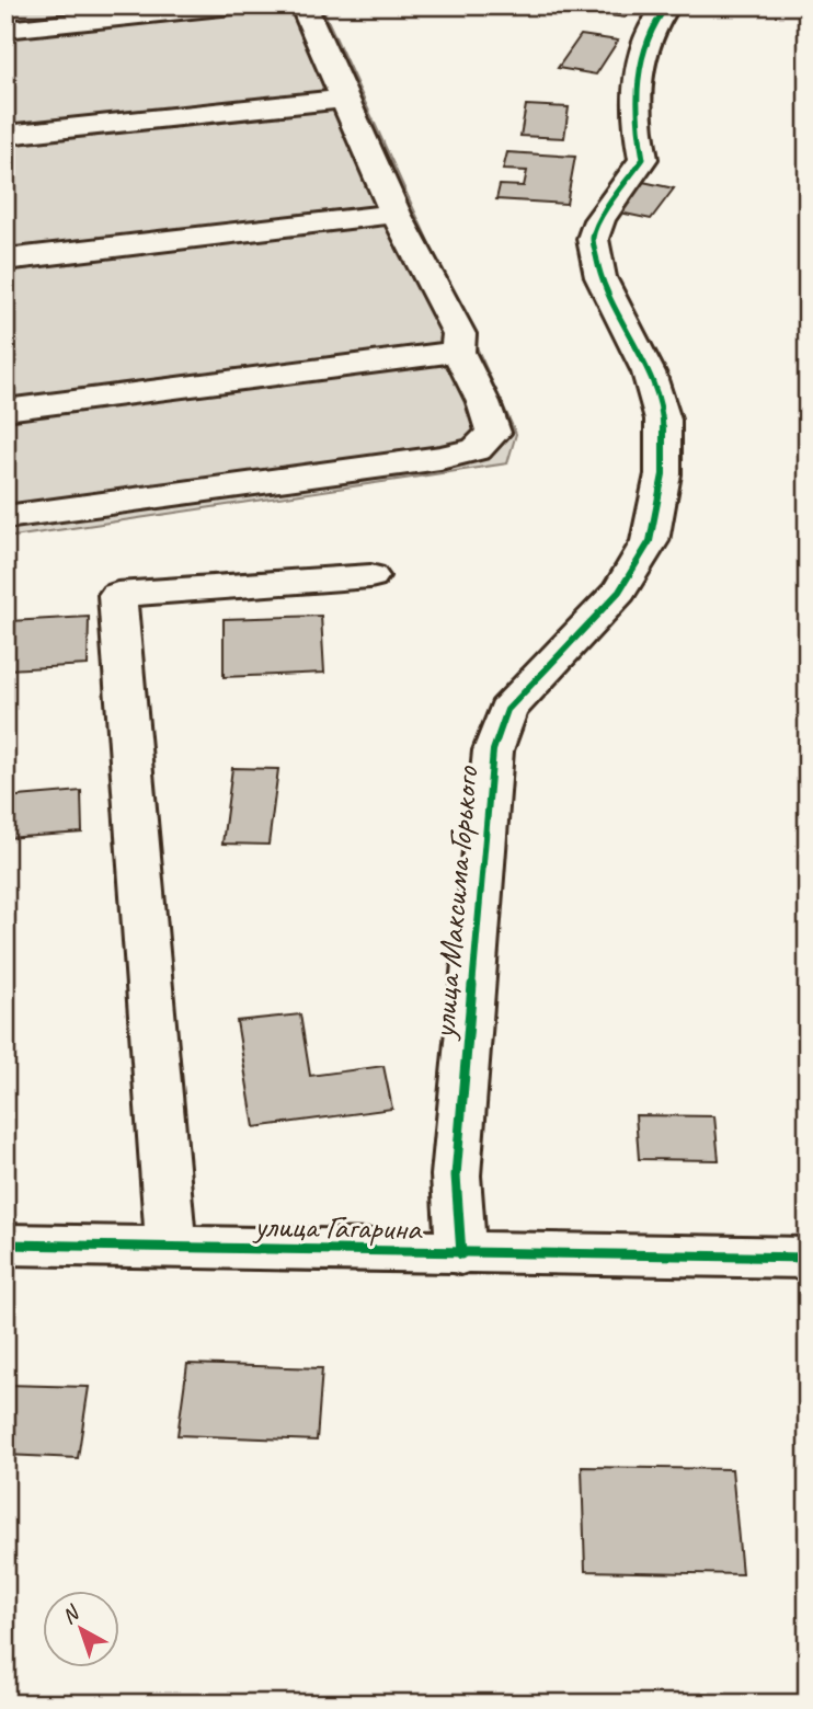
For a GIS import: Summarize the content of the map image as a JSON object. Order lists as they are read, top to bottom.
{
  "streets": {
    "street": ["улица Максима Горького", "улица Гагарина"]
  },
  "crossings": [
    ["улица Максима Горького", "улица Гагарина"]
  ],
  "north": "top left"
}
